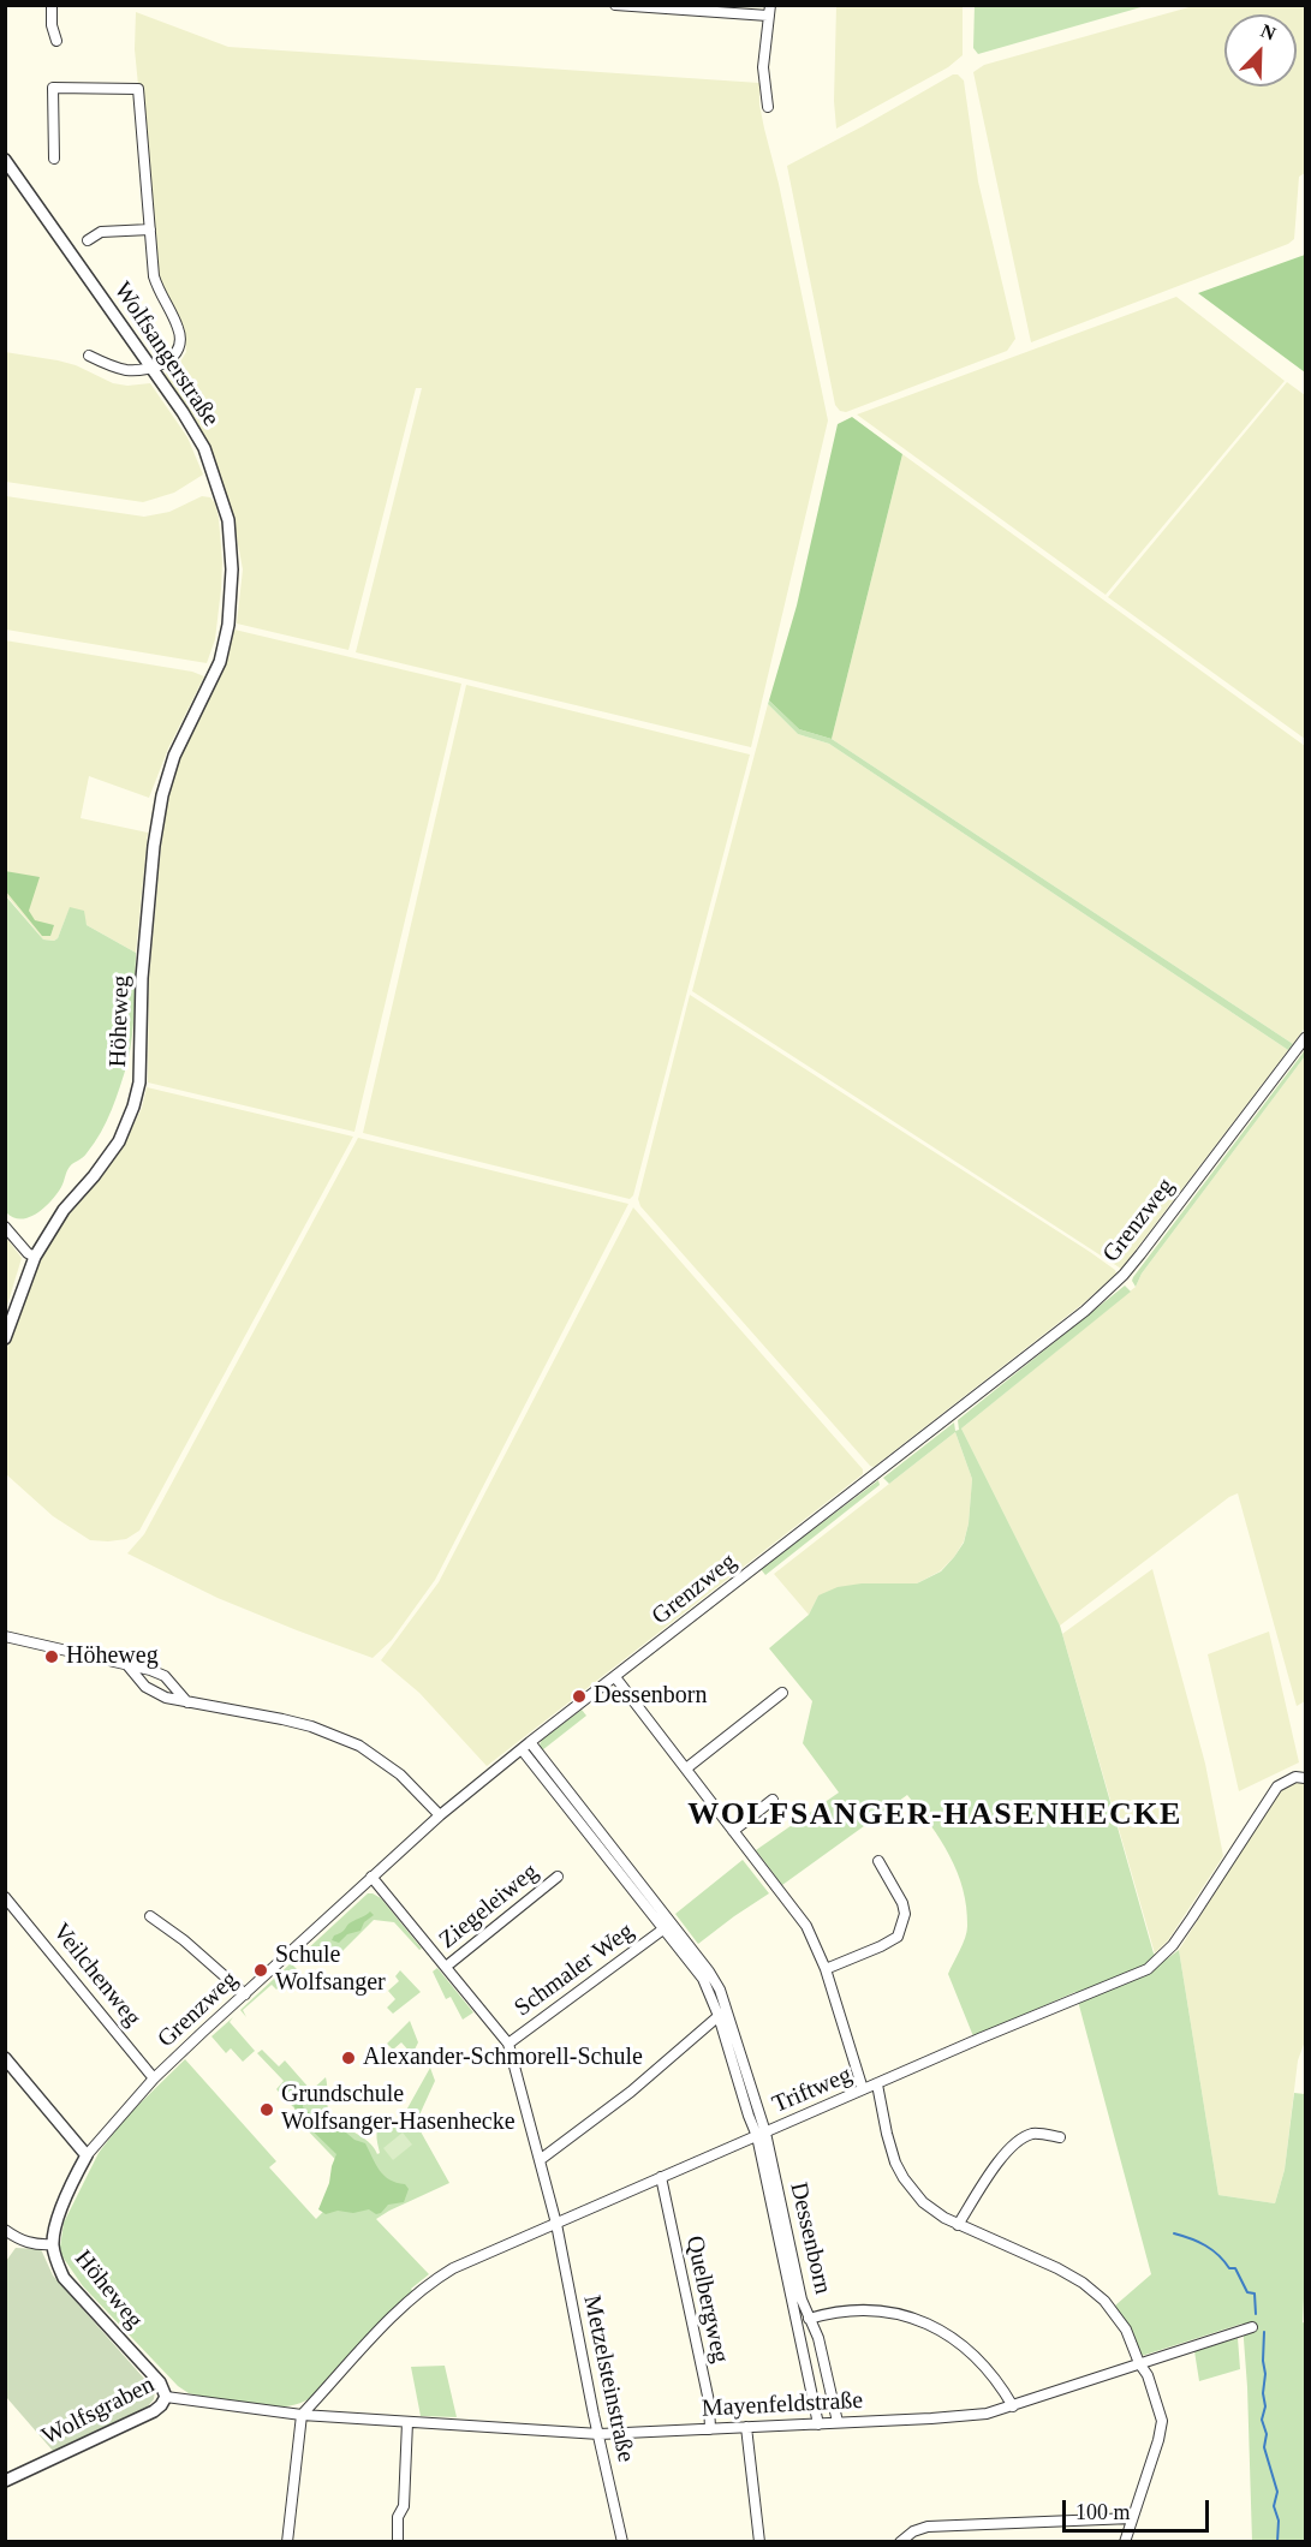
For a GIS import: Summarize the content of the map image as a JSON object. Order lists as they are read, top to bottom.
{
  "streets": {
    "street": [
      "Wolfsangerstraße",
      "Höheweg",
      "Grenzweg",
      "Ziegeleiweg",
      "Schmaler Weg",
      "Veilchenweg",
      "Triftweg",
      "Dessenborn",
      "Quelbergweg",
      "Metzelsteinstraße",
      "Mayenfeldstraße",
      "Wolfsgraben"
    ]
  },
  "crossings": [
    ["Wolfsangerstraße", "Höheweg"],
    ["Höheweg", "Grenzweg"],
    ["Höheweg", "Wolfsgraben"],
    ["Grenzweg", "Veilchenweg"],
    ["Grenzweg", "Dessenborn"],
    ["Schmaler Weg", "Dessenborn"],
    ["Schmaler Weg", "Metzelsteinstraße"],
    ["Triftweg", "Dessenborn"],
    ["Triftweg", "Quelbergweg"],
    ["Triftweg", "Metzelsteinstraße"],
    ["Triftweg", "Mayenfeldstraße"],
    ["Triftweg", "Wolfsgraben"],
    ["Dessenborn", "Mayenfeldstraße"],
    ["Quelbergweg", "Mayenfeldstraße"],
    ["Metzelsteinstraße", "Mayenfeldstraße"],
    ["Mayenfeldstraße", "Wolfsgraben"]
  ],
  "districts": ["WOLFSANGER-HASENHECKE"],
  "places": [
    "Höheweg",
    "Dessenborn",
    "Schule Wolfsanger",
    "Alexander-Schmorell-Schule",
    "Grundschule Wolfsanger-Hasenhecke"
  ],
  "scale_bar": "100 m",
  "north": "top right"
}
